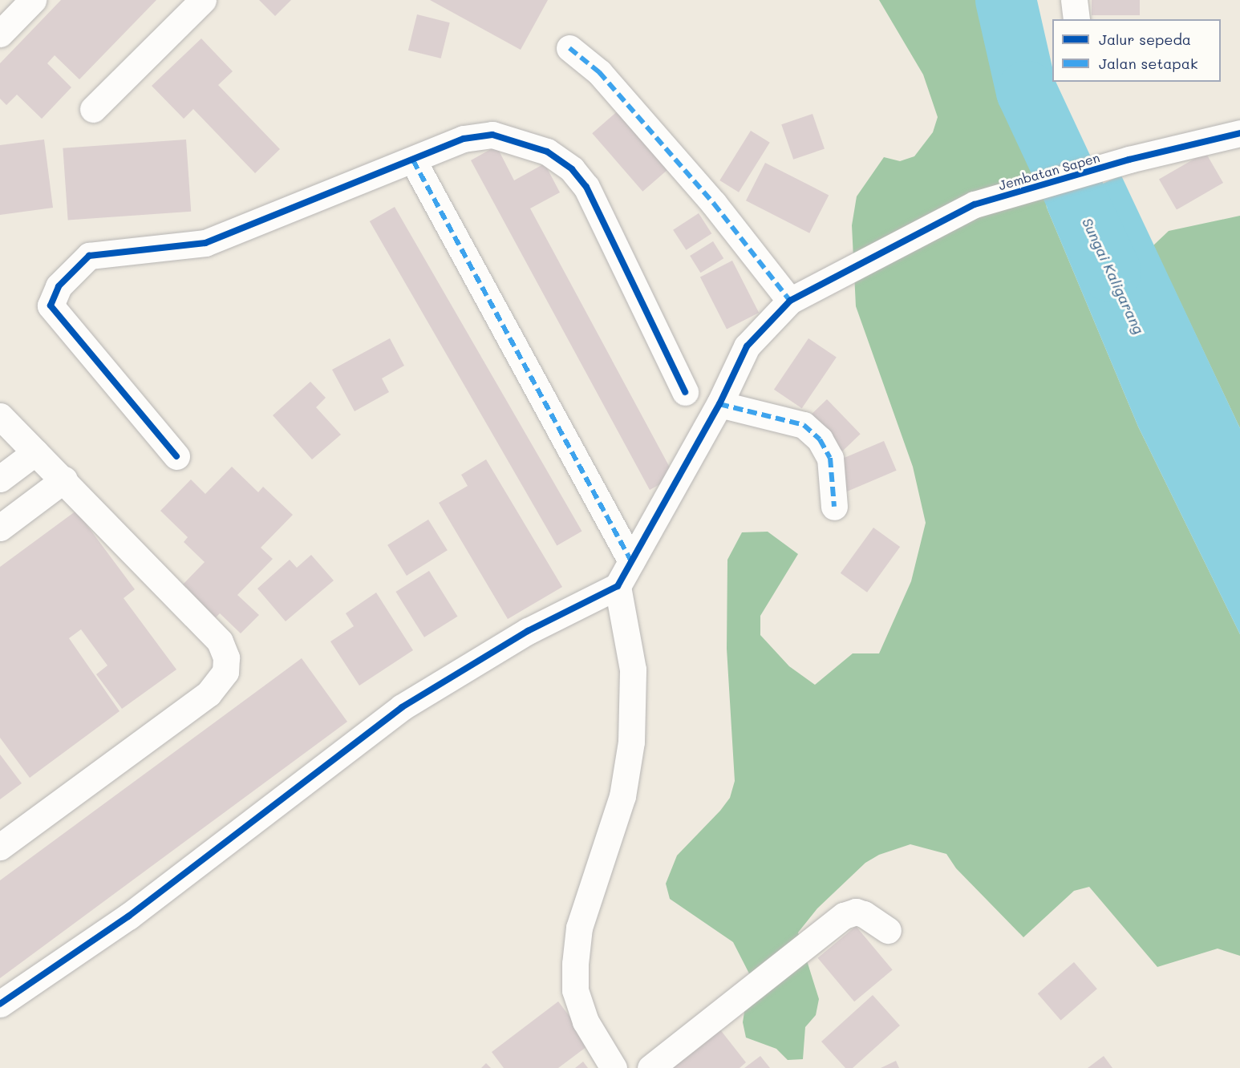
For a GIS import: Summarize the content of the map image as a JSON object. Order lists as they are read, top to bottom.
{
  "streets": {
    "street": ["Jembatan Sapen"]
  },
  "water": ["Sungai Kaligarang"],
  "legend": ["Jalur sepeda", "Jalan setapak"]
}
